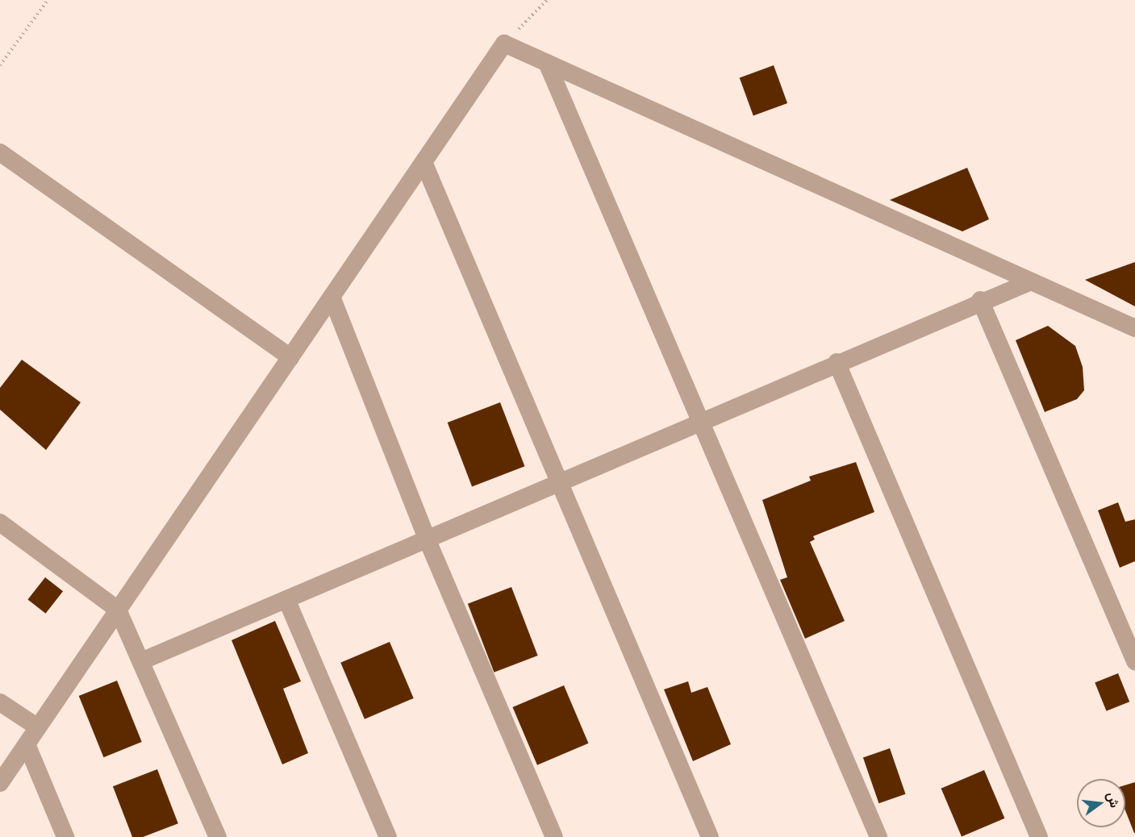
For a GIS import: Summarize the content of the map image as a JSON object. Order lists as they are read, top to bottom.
{
  "north": "right"
}
